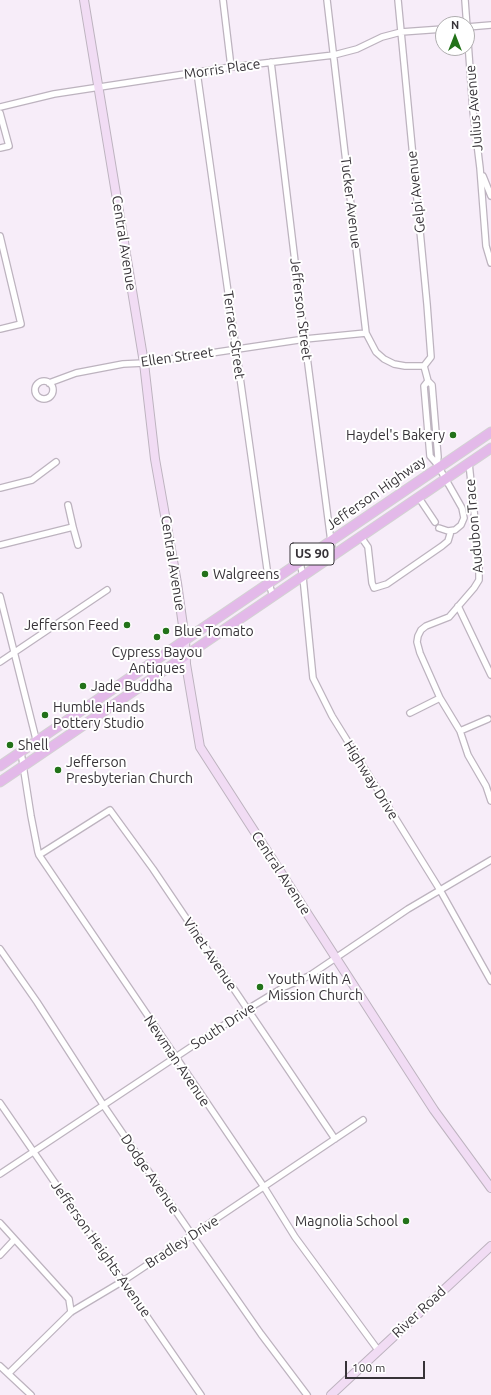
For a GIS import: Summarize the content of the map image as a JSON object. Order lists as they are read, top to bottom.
{
  "streets": {
    "main road": [
      "Central Avenue",
      "Jefferson Highway",
      "US 90",
      "River Road"
    ],
    "street": [
      "Morris Place",
      "Julius Avenue",
      "Gelpi Avenue",
      "Tucker Avenue",
      "Jefferson Street",
      "Terrace Street",
      "Ellen Street",
      "Audubon Trace",
      "Highway Drive",
      "Vinet Avenue",
      "South Drive",
      "Newman Avenue",
      "Dodge Avenue",
      "Bradley Drive",
      "Jefferson Heights Avenue"
    ]
  },
  "crossings": [
    ["Morris Place", "Gelpi Avenue"],
    ["Morris Place", "Tucker Avenue"],
    ["Morris Place", "Central Avenue"],
    ["Morris Place", "Jefferson Street"],
    ["Morris Place", "Terrace Street"],
    ["Gelpi Avenue", "Tucker Avenue"],
    ["Tucker Avenue", "Ellen Street"],
    ["Central Avenue", "Ellen Street"],
    ["Central Avenue", "Jefferson Highway"],
    ["Central Avenue", "South Drive"],
    ["Jefferson Street", "Ellen Street"],
    ["Jefferson Street", "Jefferson Highway"],
    ["Terrace Street", "Ellen Street"],
    ["Terrace Street", "Jefferson Highway"],
    ["Jefferson Highway", "Audubon Trace"],
    ["Jefferson Highway", "Highway Drive"],
    ["Jefferson Highway", "Newman Avenue"],
    ["Highway Drive", "South Drive"],
    ["Vinet Avenue", "South Drive"],
    ["Vinet Avenue", "Newman Avenue"],
    ["Vinet Avenue", "Bradley Drive"],
    ["South Drive", "Newman Avenue"],
    ["South Drive", "Dodge Avenue"],
    ["South Drive", "Jefferson Heights Avenue"],
    ["Newman Avenue", "Bradley Drive"],
    ["Newman Avenue", "River Road"],
    ["Dodge Avenue", "Bradley Drive"],
    ["Bradley Drive", "Jefferson Heights Avenue"]
  ],
  "places": [
    "Haydel's Bakery",
    "Walgreens",
    "Jefferson Feed",
    "Blue Tomato",
    "Cypress Bayou Antiques",
    "Jade Buddha",
    "Humble Hands Pottery Studio",
    "Shell",
    "Jefferson Presbyterian Church",
    "Youth With A Mission Church",
    "Magnolia School"
  ],
  "scale_bar": "100 m",
  "north": "top"
}
